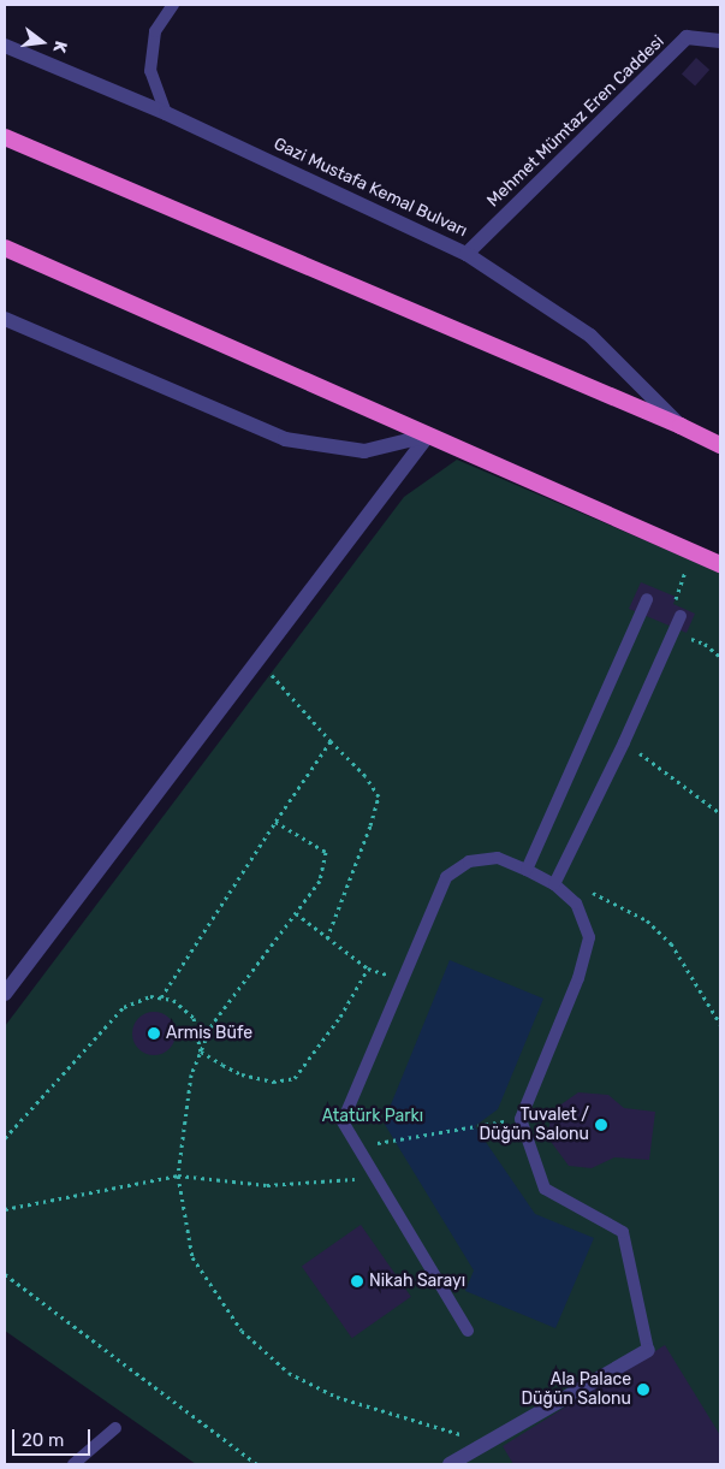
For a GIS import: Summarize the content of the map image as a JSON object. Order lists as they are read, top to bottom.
{
  "streets": {
    "highway": ["Gazi Mustafa Kemal Bulvarı"],
    "street": ["Mehmet Mümtaz Eren Caddesi"]
  },
  "crossings": [
    ["Mehmet Mümtaz Eren Caddesi", "Gazi Mustafa Kemal Bulvarı"]
  ],
  "parks": ["Atatürk Parkı"],
  "places": [
    "Armis Büfe",
    "Tuvalet / Düğün Salonu",
    "Nikah Sarayı",
    "Ala Palace Düğün Salonu"
  ],
  "scale_bar": "20 m",
  "north": "right"
}
